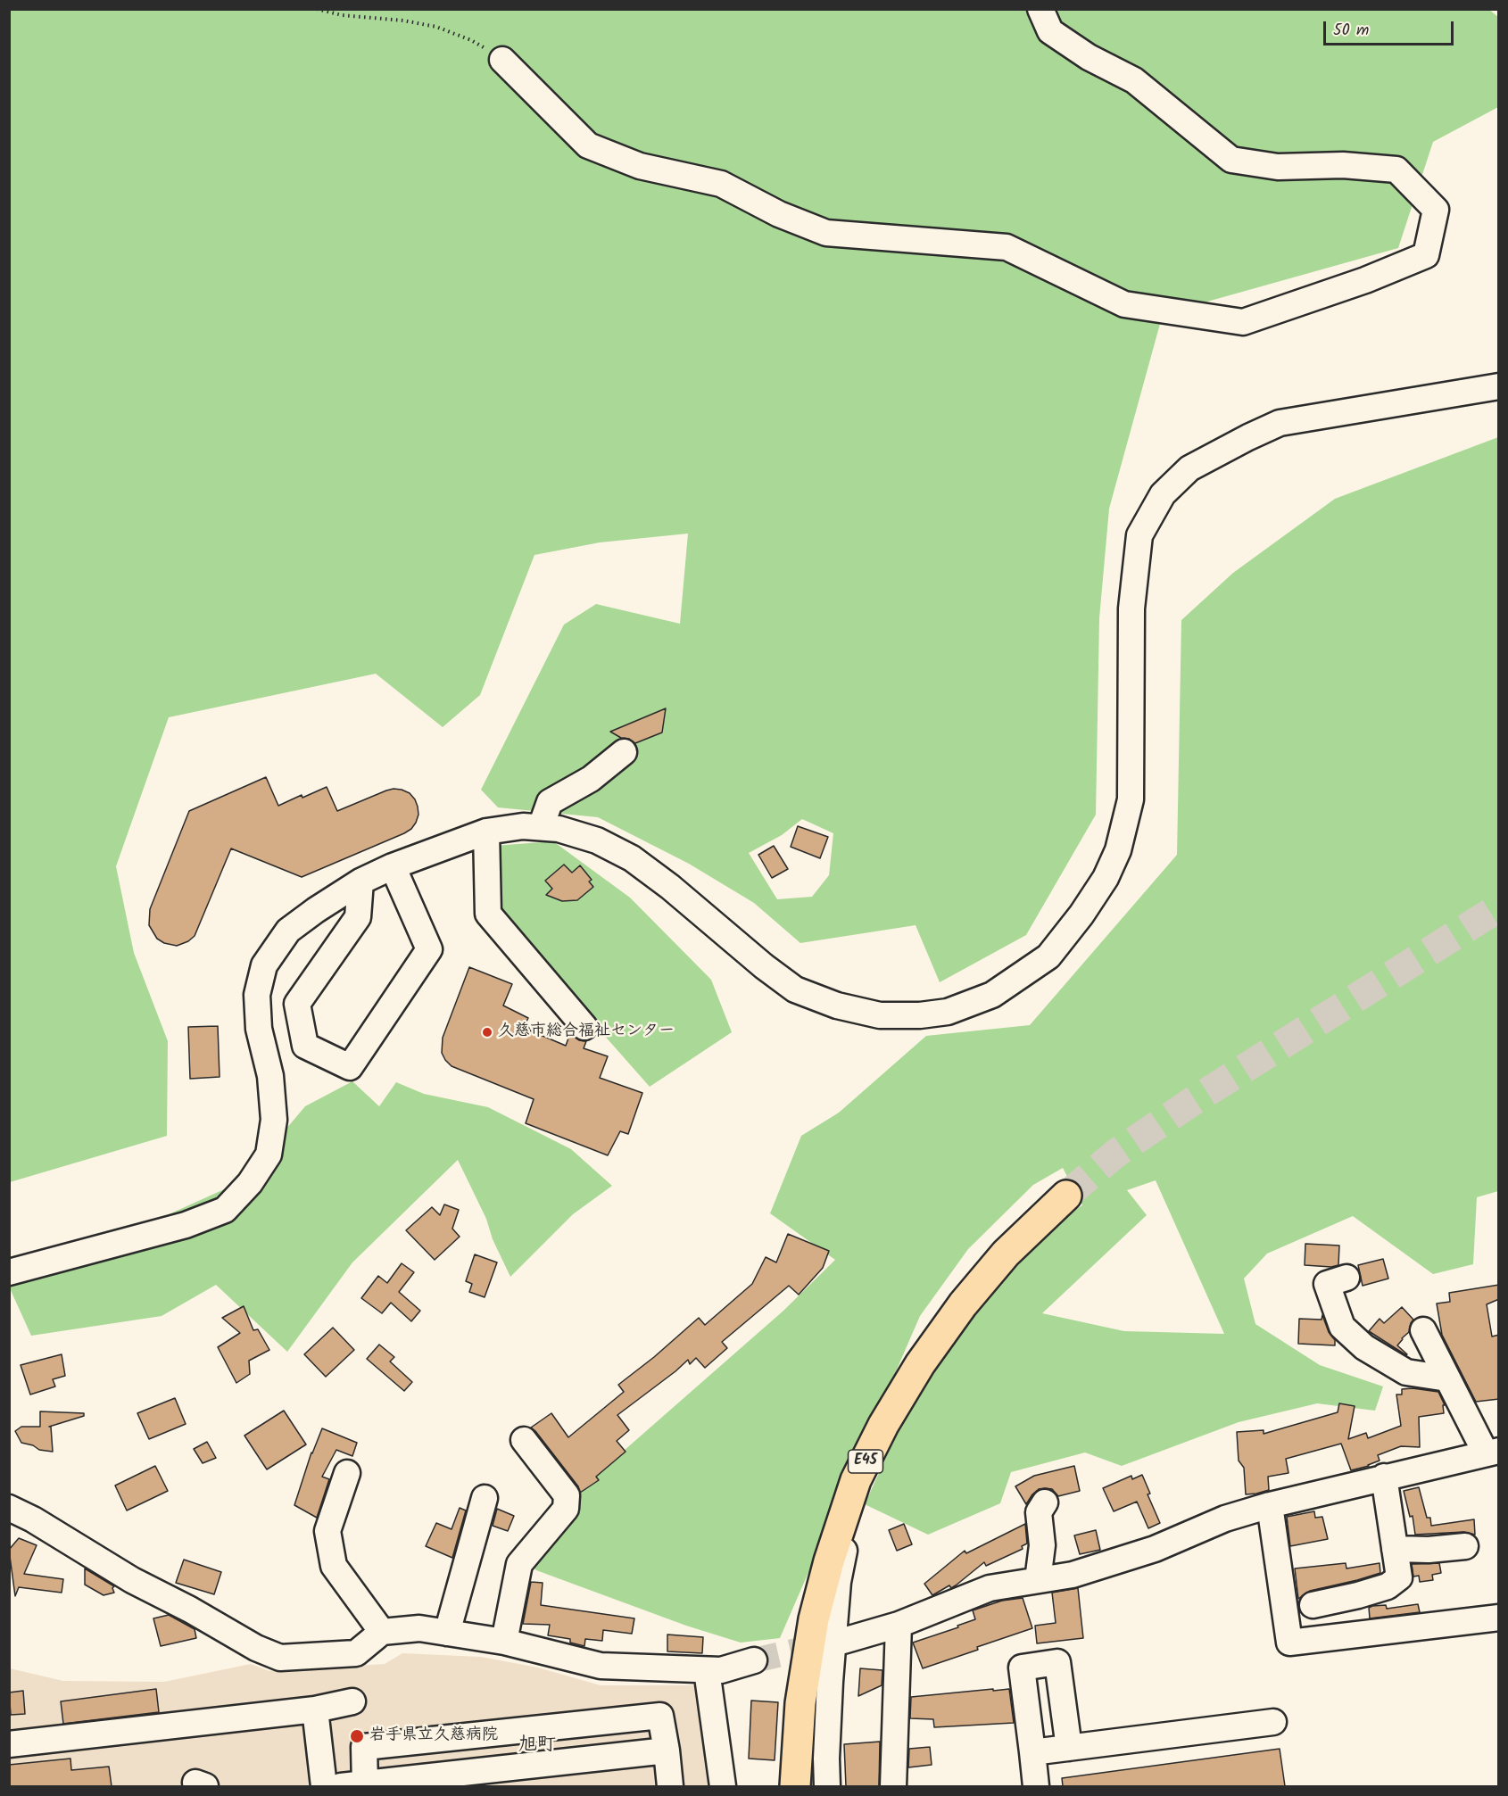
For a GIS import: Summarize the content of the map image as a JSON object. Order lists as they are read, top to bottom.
{
  "streets": {
    "highway": ["E45"]
  },
  "districts": ["旭町"],
  "places": ["久慈市総合福祉センター", "岩手県立久慈病院"],
  "scale_bar": "50 m"
}
